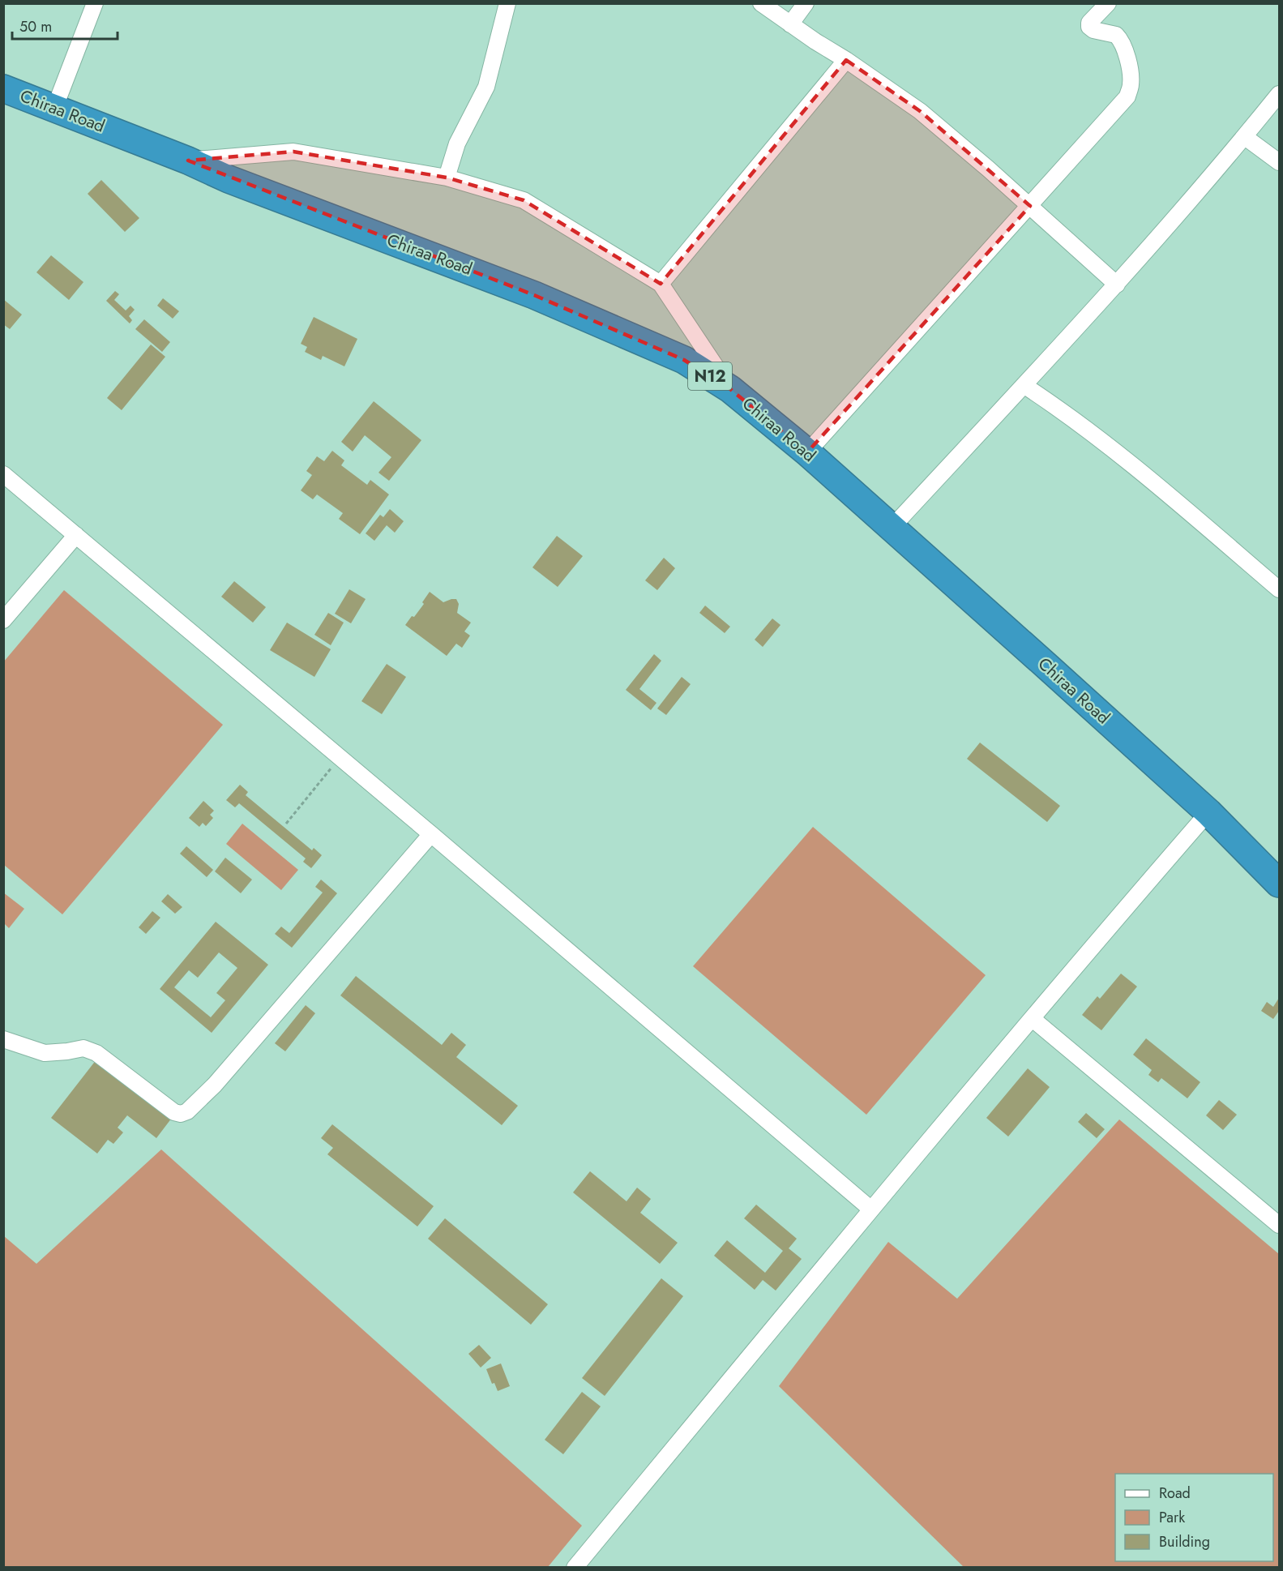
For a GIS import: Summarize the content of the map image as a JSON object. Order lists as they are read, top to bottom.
{
  "streets": {
    "highway": ["Chiraa Road", "N12"]
  },
  "legend": ["Road", "Park", "Building"],
  "scale_bar": "50 m"
}
